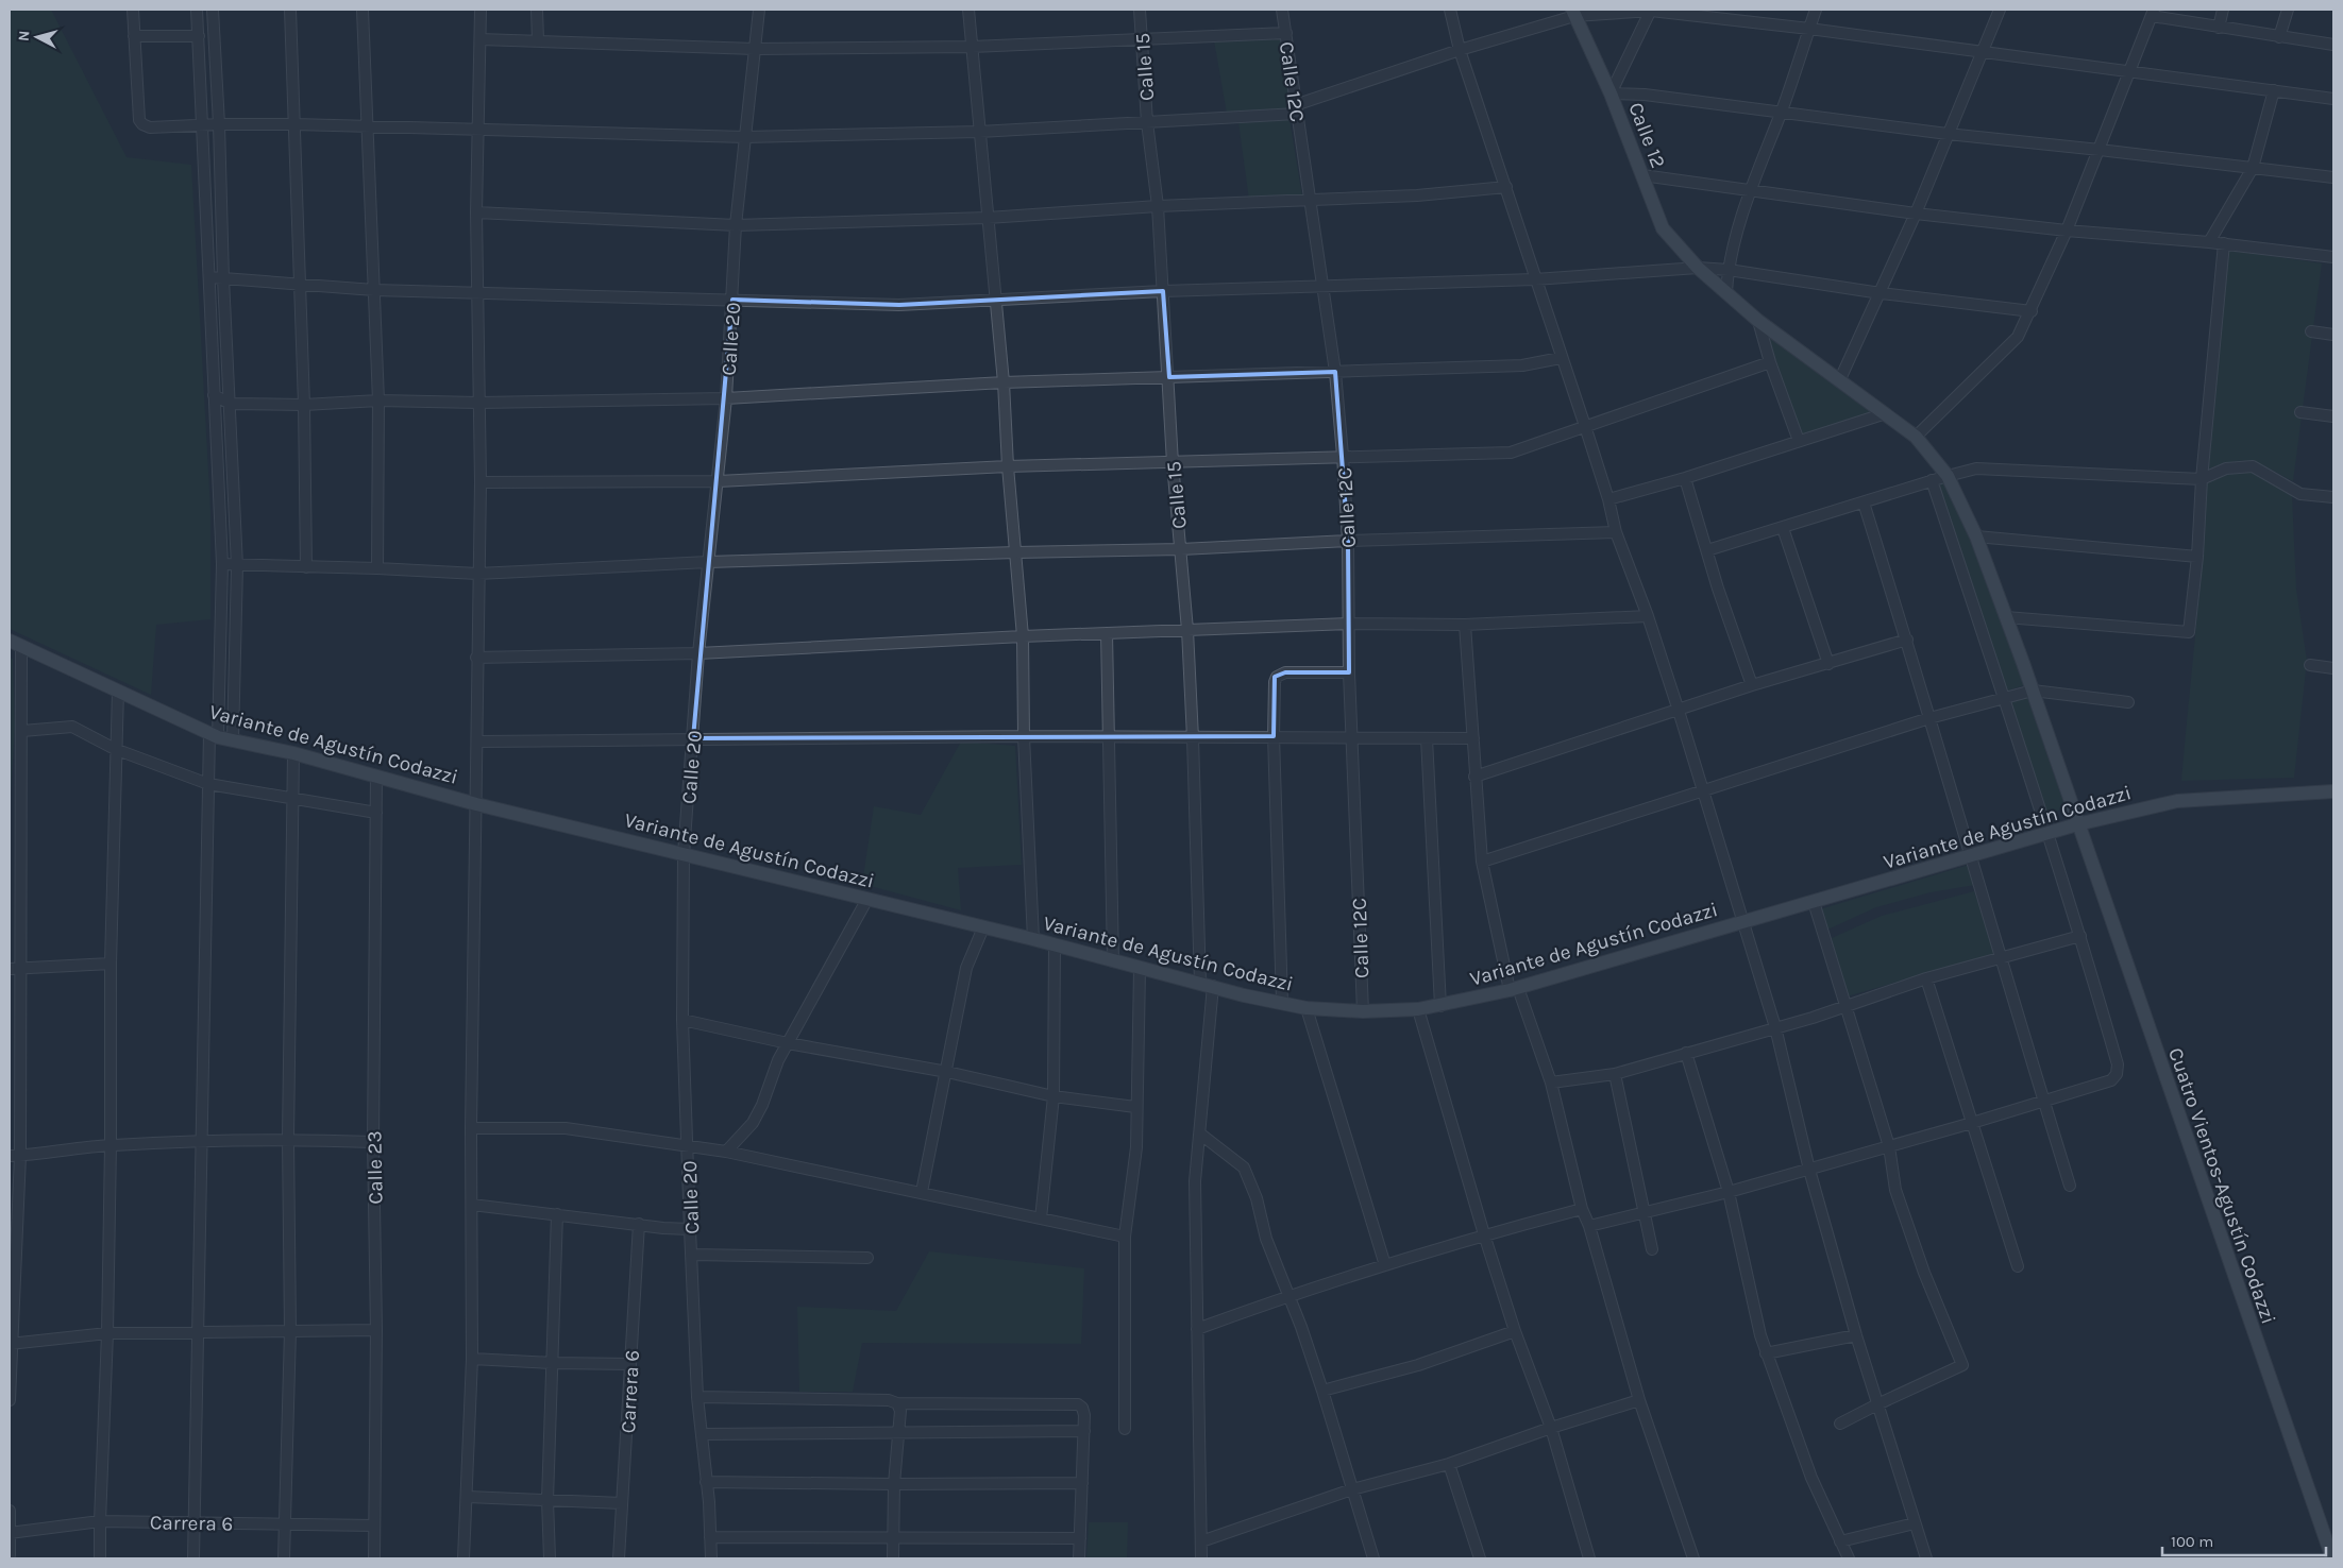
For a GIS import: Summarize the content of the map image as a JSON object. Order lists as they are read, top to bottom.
{
  "streets": {
    "main road": ["Calle 12", "Variante de Agustín Codazzi", "Cuatro Vientos-Agustín Codazzi"],
    "street": [
      "Calle 15",
      "Calle 12C",
      "Calle 20",
      "Calle 23",
      "Carrera 6"
    ]
  },
  "crossings": [
    ["Calle 15", "Variante de Agustín Codazzi"],
    ["Calle 12C", "Variante de Agustín Codazzi"],
    ["Calle 12", "Cuatro Vientos-Agustín Codazzi"],
    ["Calle 20", "Variante de Agustín Codazzi"],
    ["Variante de Agustín Codazzi", "Calle 23"],
    ["Variante de Agustín Codazzi", "Cuatro Vientos-Agustín Codazzi"],
    ["Calle 23", "Carrera 6"]
  ],
  "scale_bar": "100 m",
  "north": "left"
}
